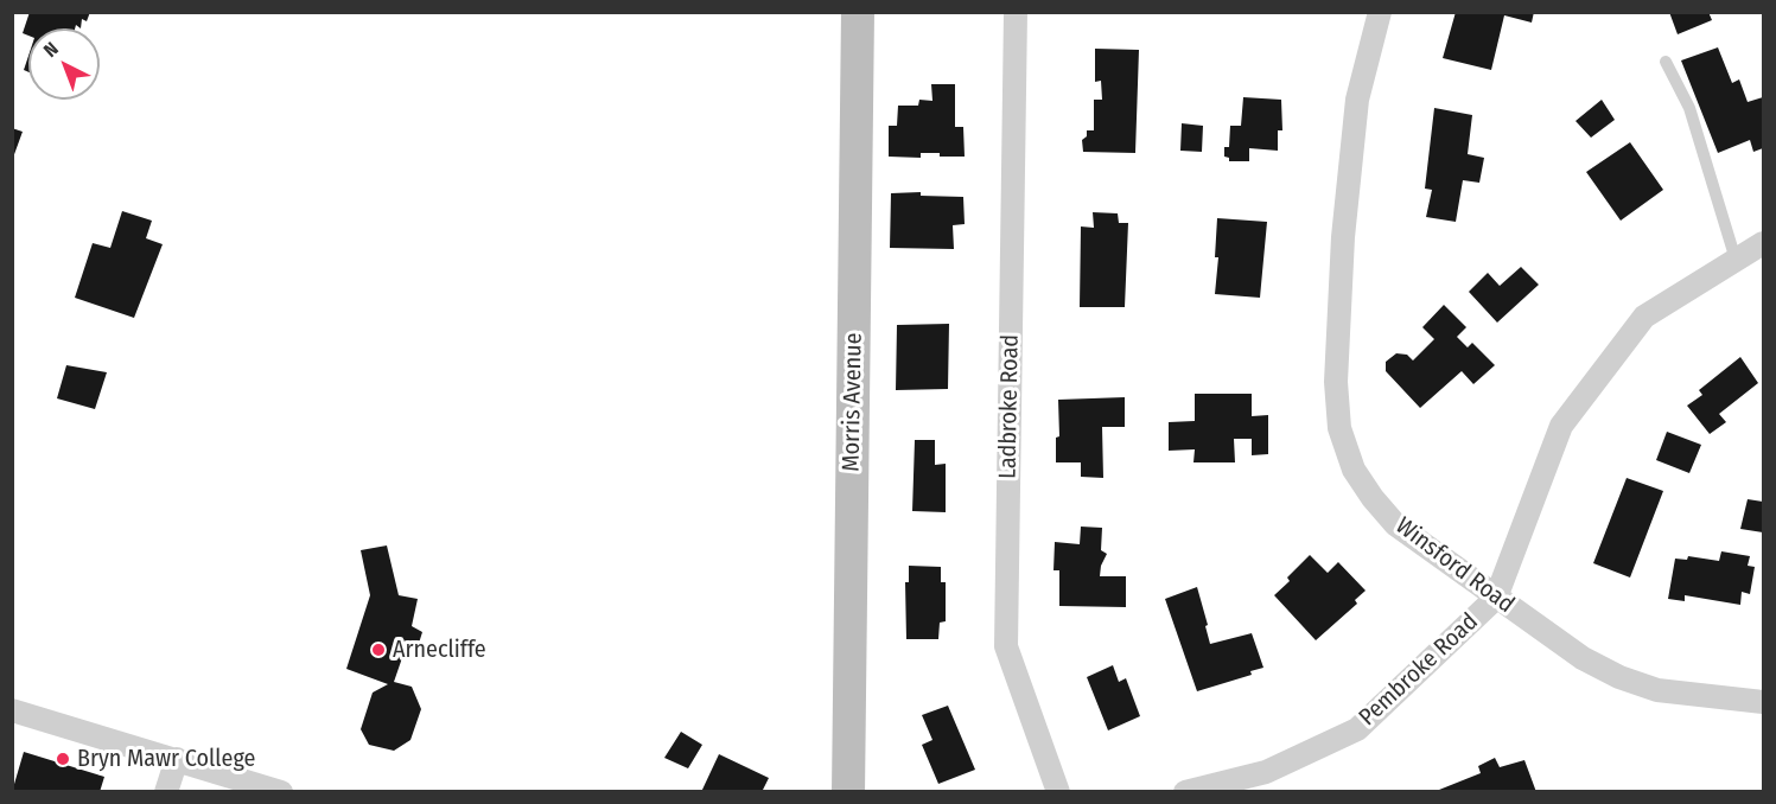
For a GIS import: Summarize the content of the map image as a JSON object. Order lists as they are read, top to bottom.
{
  "streets": {
    "street": [
      "Morris Avenue",
      "Ladbroke Road",
      "Winsford Road",
      "Pembroke Road"
    ]
  },
  "crossings": [
    ["Winsford Road", "Pembroke Road"]
  ],
  "places": ["Arnecliffe", "Bryn Mawr College"],
  "north": "top left"
}
